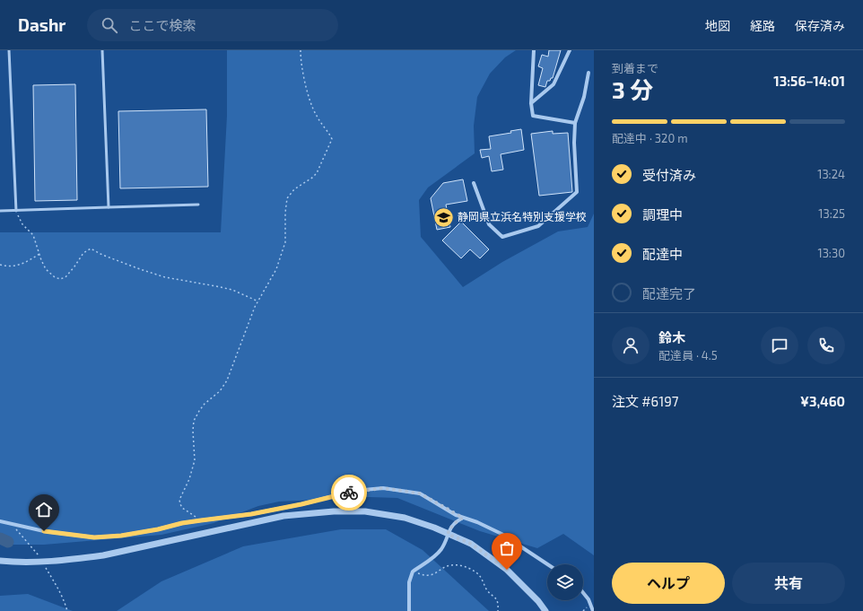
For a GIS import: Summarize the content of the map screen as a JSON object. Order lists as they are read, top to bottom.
{
  "places": {
    "school or university": ["静岡県立浜名特別支援学校"]
  },
  "page": {
    "header": "Dashr",
    "search": "ここで検索",
    "nav": ["地図", "経路", "保存済み"],
    "heading": ["3 分", "到着まで", "13:56–14:01"],
    "panel": [
      "鈴木",
      "配達員 · 4.5",
      "注文 #6197",
      "¥3,460"
    ],
    "bar": "配達中 · 320 m",
    "list": [
      ["受付済み", "13:24"],
      ["調理中", "13:25"],
      ["配達中", "13:30"],
      "配達完了"
    ],
    "buttons": ["ヘルプ", "共有"]
  }
}
